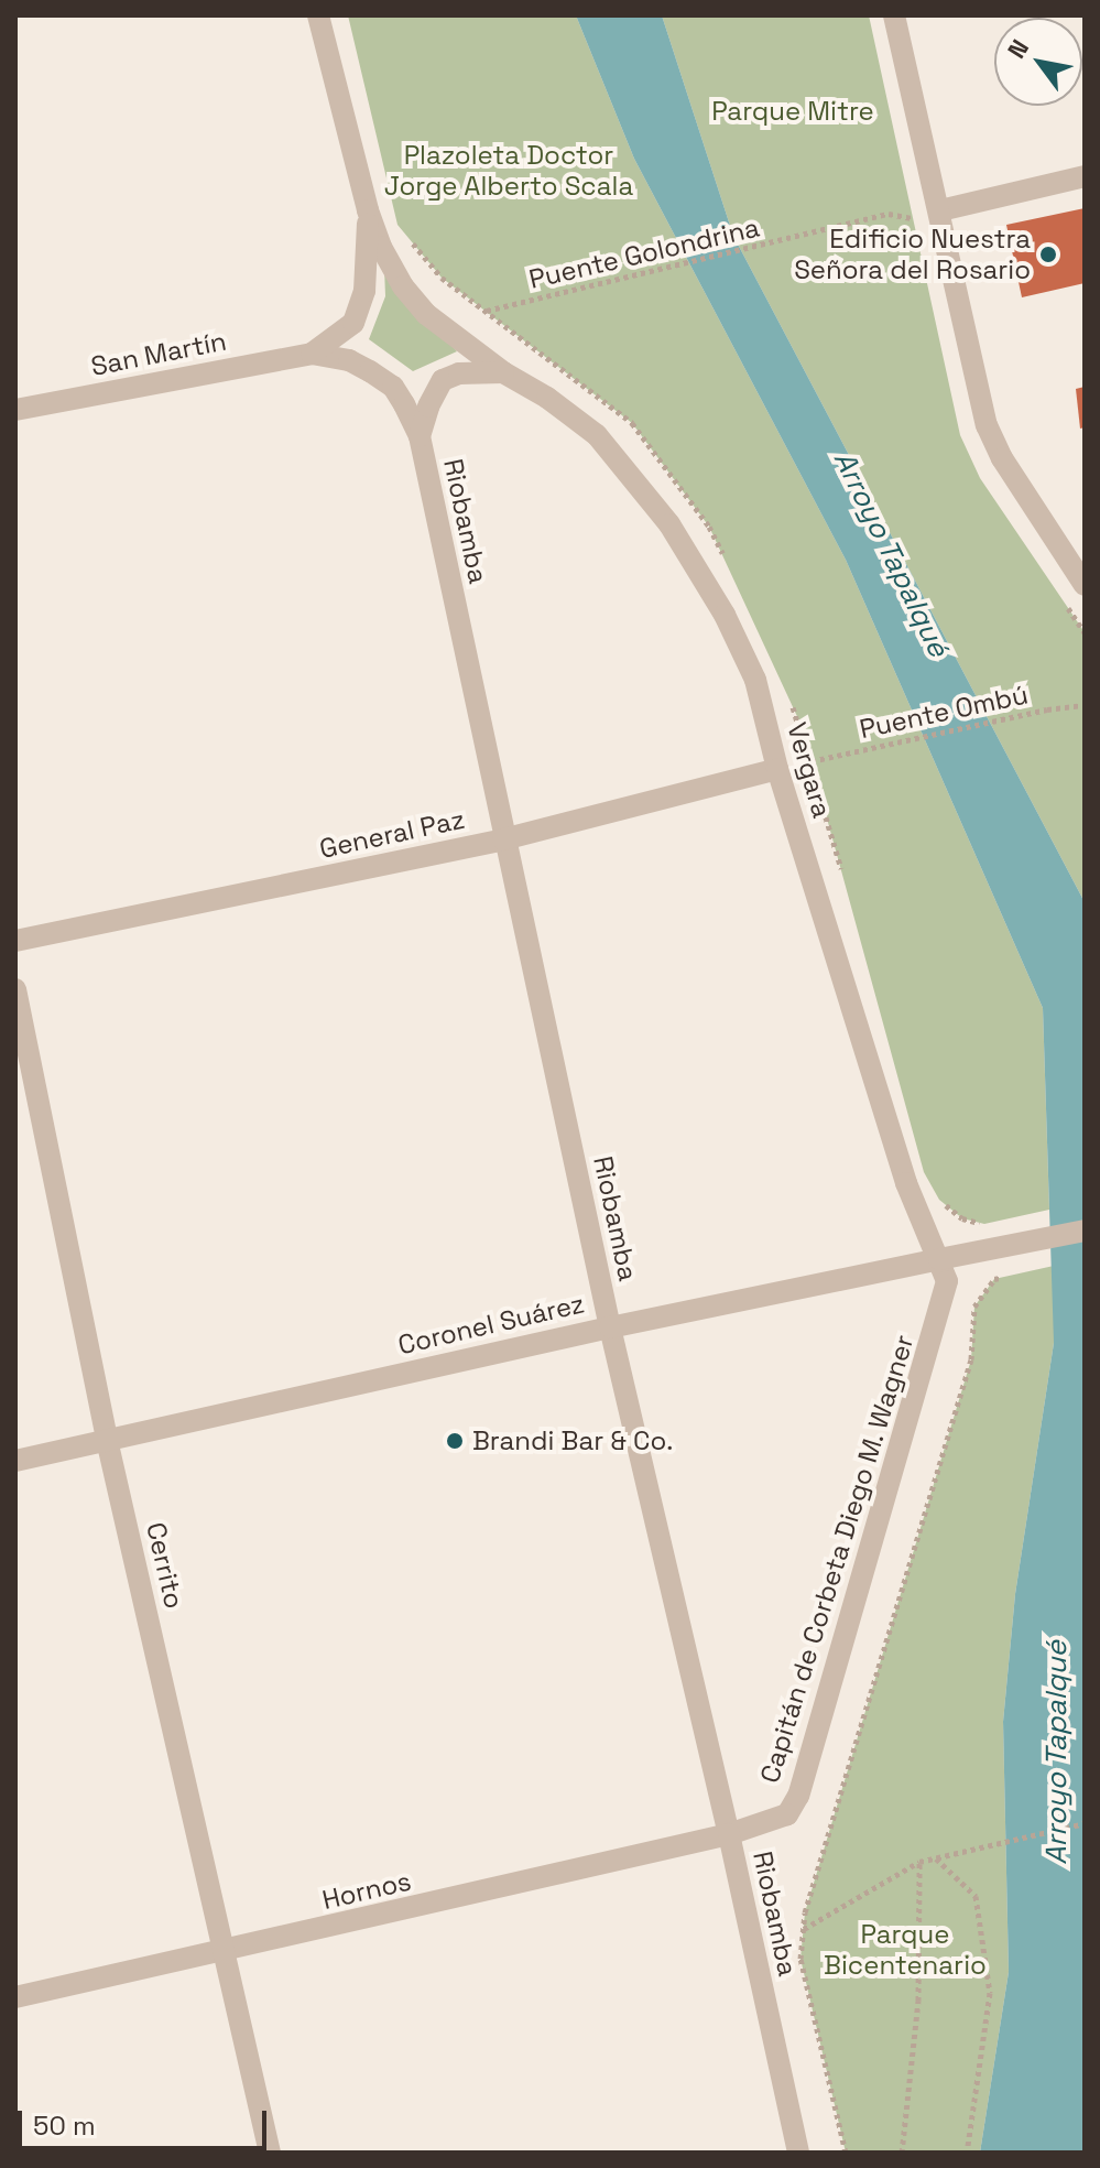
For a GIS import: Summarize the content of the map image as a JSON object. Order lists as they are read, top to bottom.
{
  "streets": {
    "street": [
      "San Martín",
      "Riobamba",
      "Vergara",
      "General Paz",
      "Coronel Suárez",
      "Capitán de Corbeta Diego M. Wagner",
      "Cerrito",
      "Hornos"
    ],
    "path": ["Puente Golondrina", "Puente Ombú"]
  },
  "crossings": [
    ["San Martín", "Riobamba"],
    ["Riobamba", "General Paz"],
    ["Riobamba", "Coronel Suárez"],
    ["Riobamba", "Capitán de Corbeta Diego M. Wagner"],
    ["Riobamba", "Hornos"],
    ["Vergara", "General Paz"],
    ["Vergara", "Coronel Suárez"],
    ["Vergara", "Capitán de Corbeta Diego M. Wagner"],
    ["Coronel Suárez", "Capitán de Corbeta Diego M. Wagner"],
    ["Coronel Suárez", "Cerrito"],
    ["Capitán de Corbeta Diego M. Wagner", "Hornos"],
    ["Cerrito", "Hornos"]
  ],
  "water": ["Arroyo Tapalqué"],
  "parks": ["Parque Mitre", "Plazoleta Doctor Jorge Alberto Scala", "Parque Bicentenario"],
  "places": ["Edificio Nuestra Señora del Rosario", "Brandi Bar & Co."],
  "scale_bar": "50 m",
  "north": "top left"
}
